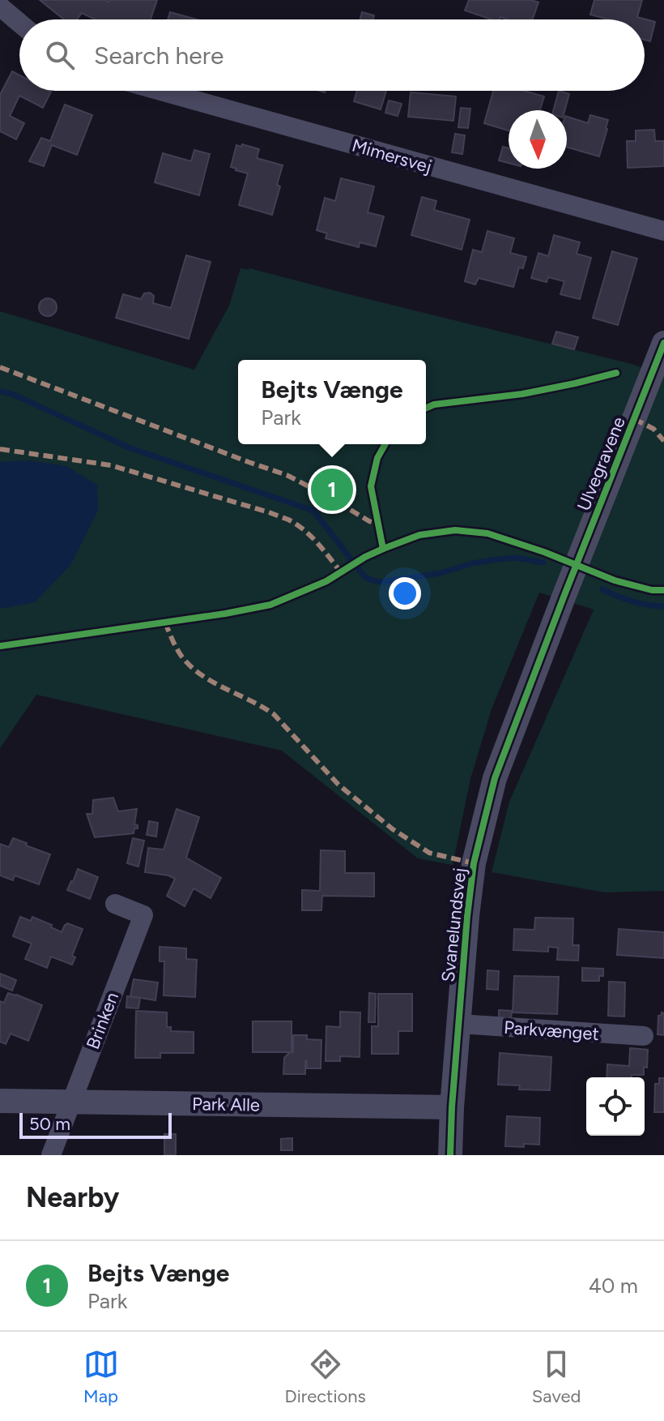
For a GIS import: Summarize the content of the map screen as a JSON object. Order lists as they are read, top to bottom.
{
  "streets": {
    "street": [
      "Mimersvej",
      "Ulvegravene",
      "Svanelundsvej",
      "Brinken",
      "Parkvænget",
      "Park Alle"
    ]
  },
  "crossings": [
    ["Ulvegravene", "Svanelundsvej"],
    ["Svanelundsvej", "Parkvænget"],
    ["Svanelundsvej", "Park Alle"],
    ["Brinken", "Park Alle"]
  ],
  "scale_bar": "50 m",
  "north": "bottom",
  "page": {
    "search": "Search here",
    "popup": ["Bejts Vænge", "Park"],
    "pins": "1",
    "scale": "50 m",
    "heading": "Nearby",
    "list": [
      {
        "mark": "1",
        "name": "Bejts Vænge",
        "note": "Park",
        "value": "40 m"
      }
    ],
    "nav": ["Map", "Directions", "Saved"]
  }
}
